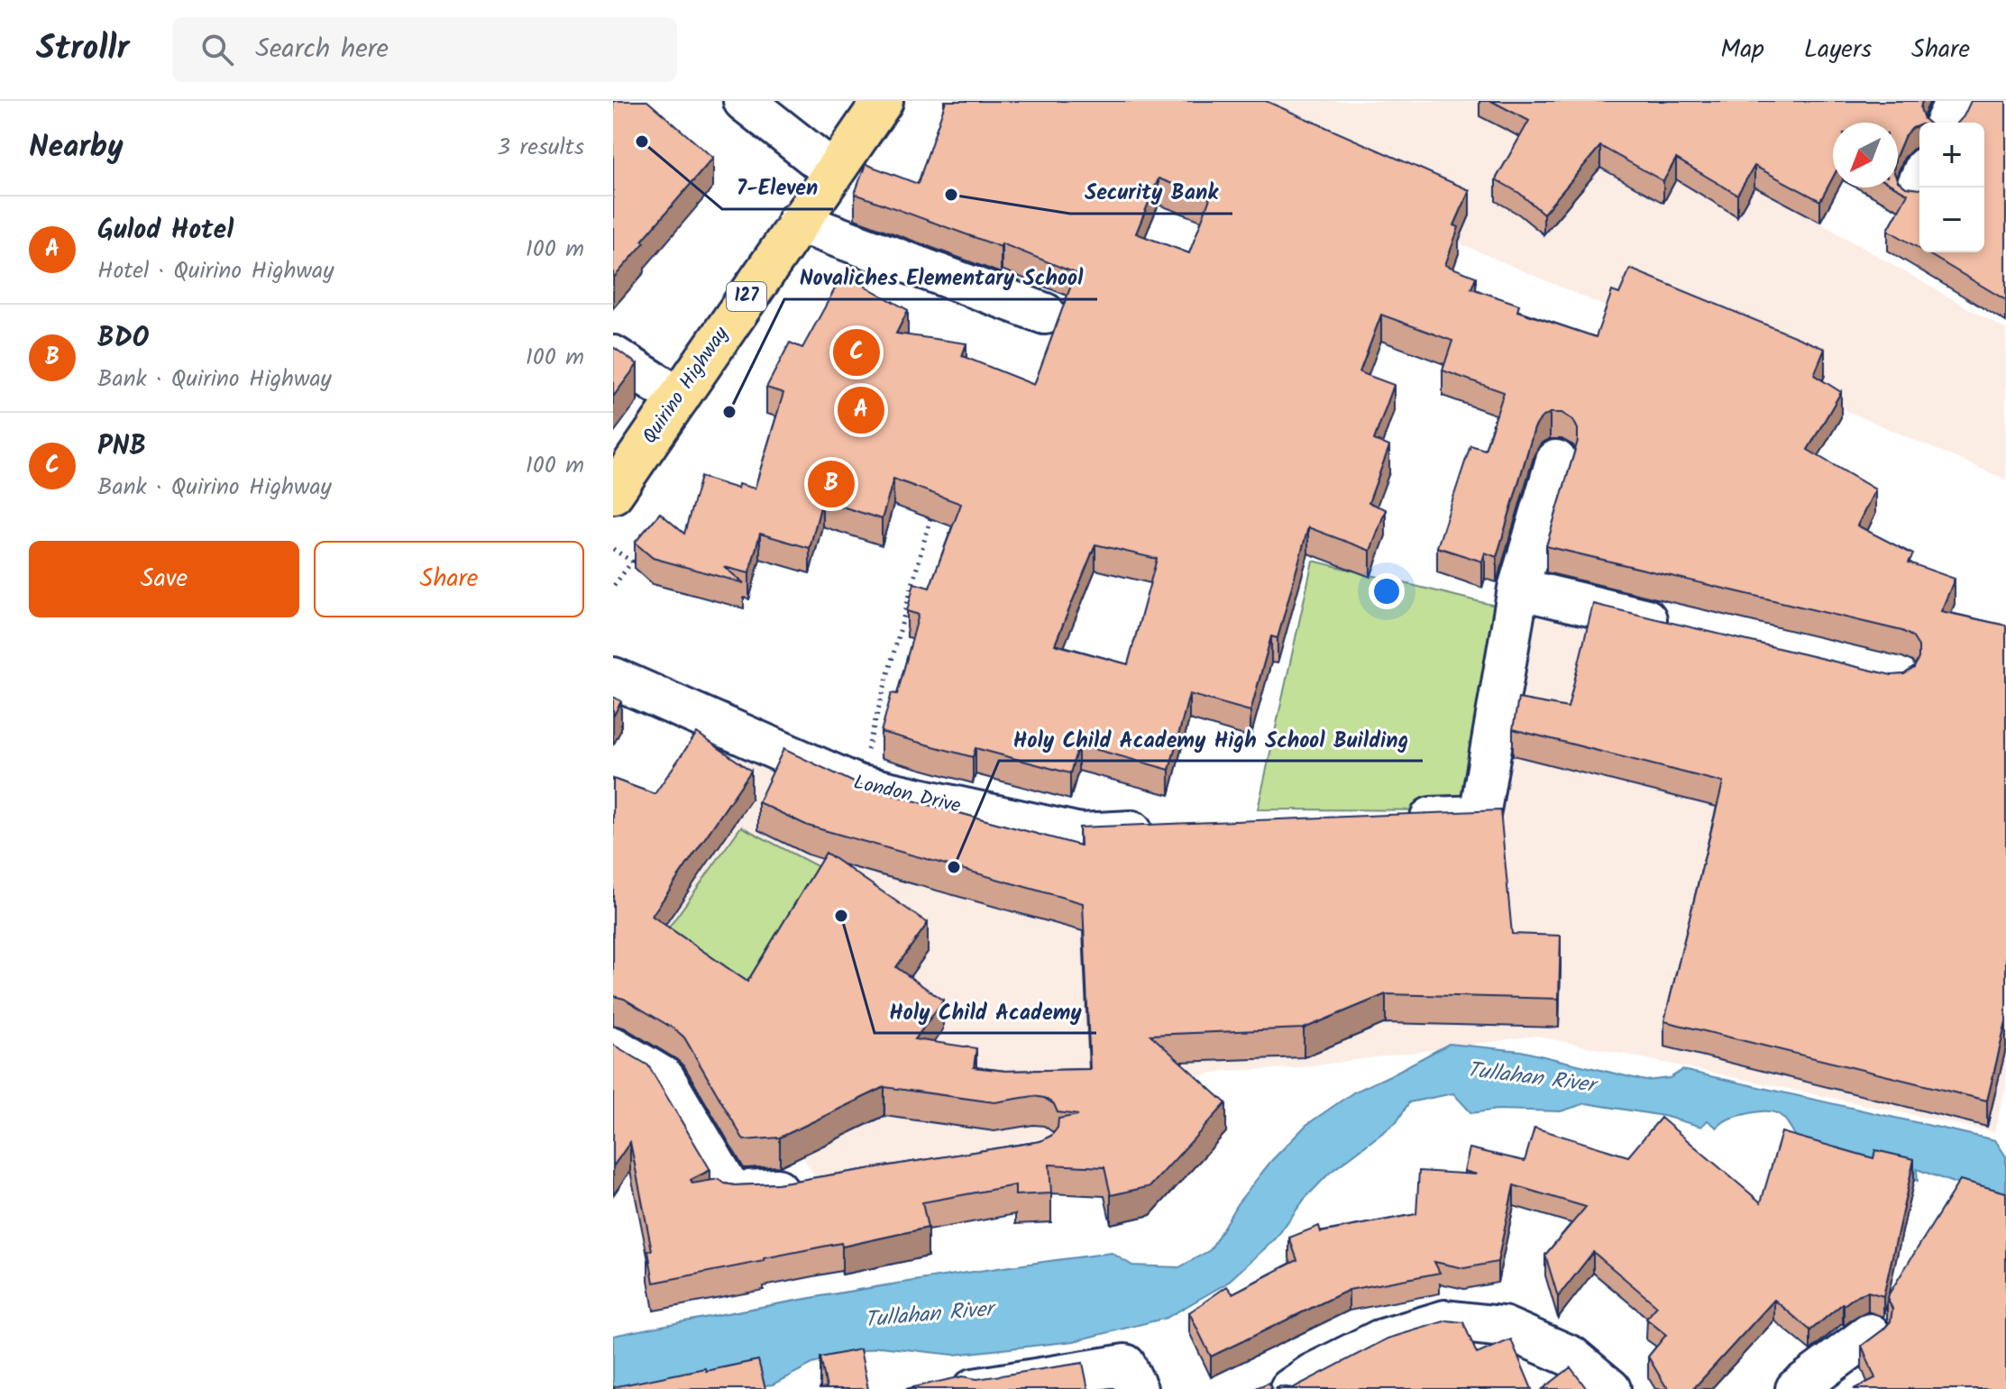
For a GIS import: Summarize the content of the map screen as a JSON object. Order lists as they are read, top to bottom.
{
  "streets": {
    "main road": ["127", "Quirino Highway"],
    "street": ["London Drive"]
  },
  "water": ["Tullahan River"],
  "places": [
    "7-Eleven",
    "Security Bank",
    "Novaliches Elementary School",
    "Holy Child Academy High School Building",
    "Holy Child Academy"
  ],
  "north": "bottom left",
  "page": {
    "header": "Strollr",
    "search": "Search here",
    "nav": ["Map", "Layers", "Share"],
    "heading": ["Nearby", "3 results"],
    "map_buttons": ["+", "−"],
    "list": [
      {
        "mark": "A",
        "name": "Gulod Hotel",
        "note": "Hotel · Quirino Highway",
        "value": "100 m"
      },
      {
        "mark": "B",
        "name": "BDO",
        "note": "Bank · Quirino Highway",
        "value": "100 m"
      },
      {
        "mark": "C",
        "name": "PNB",
        "note": "Bank · Quirino Highway",
        "value": "100 m"
      }
    ],
    "pins": ["C", "A", "B"],
    "buttons": ["Save", "Share"]
  }
}
